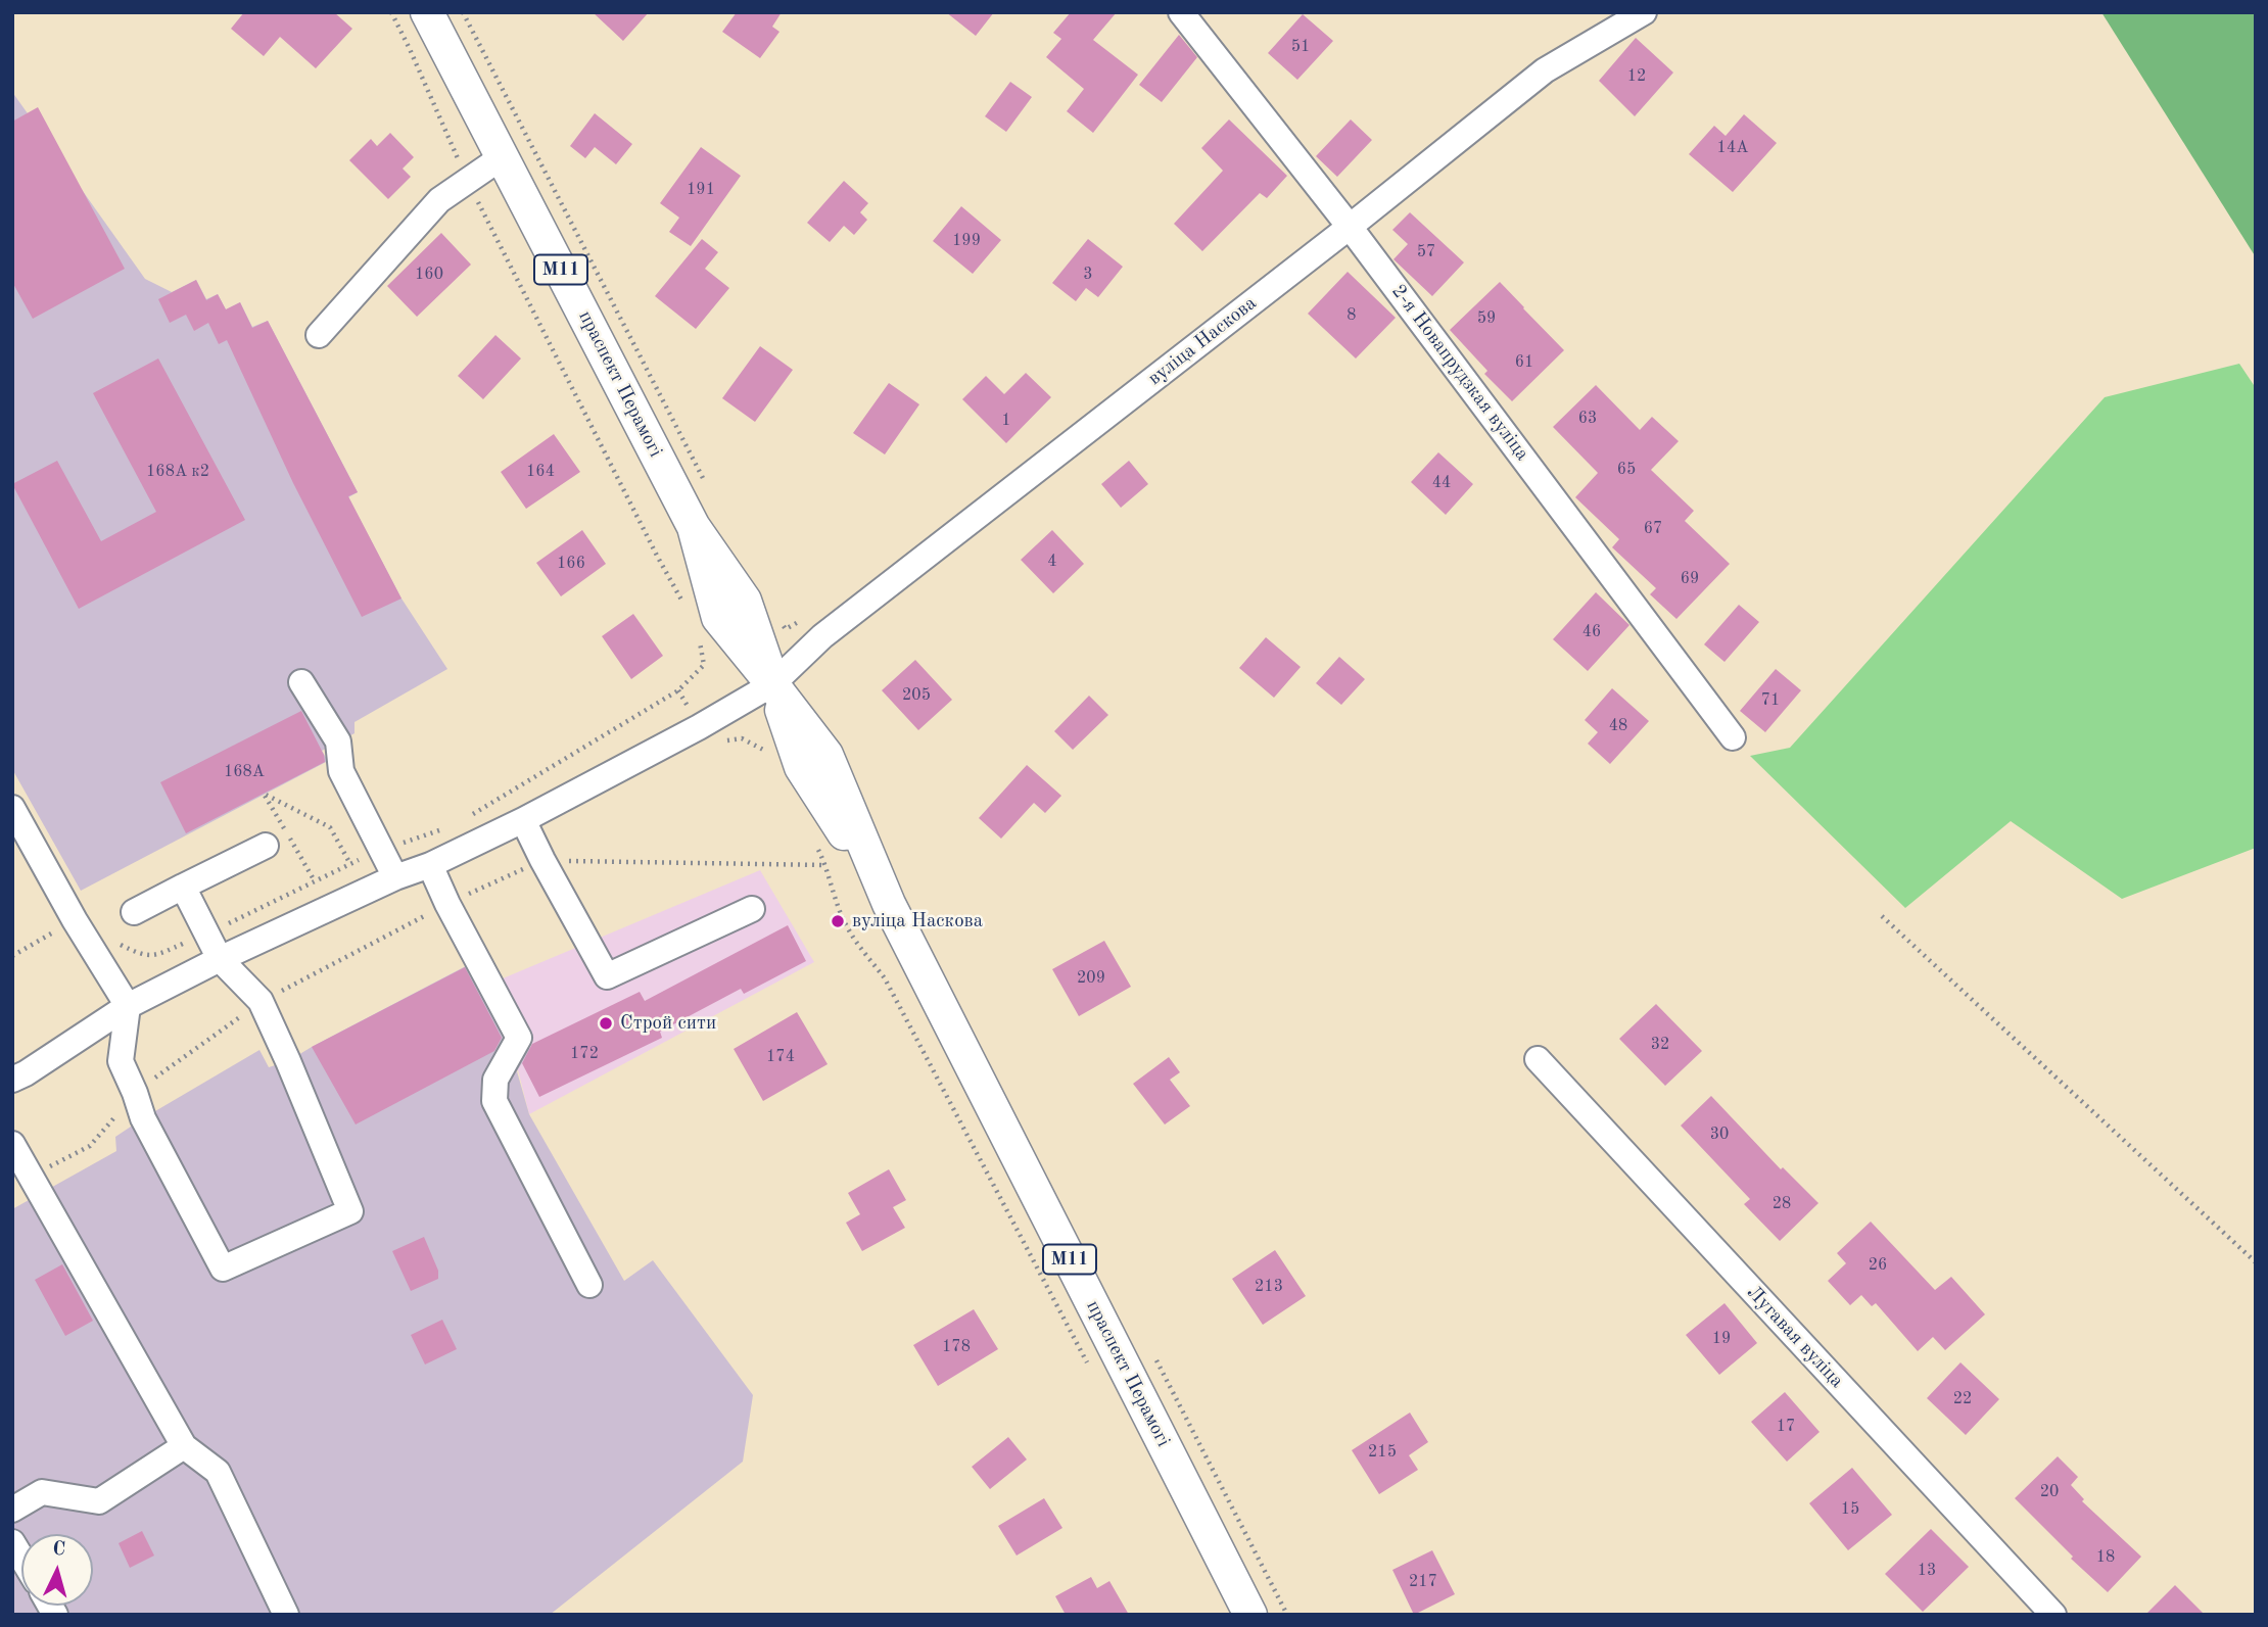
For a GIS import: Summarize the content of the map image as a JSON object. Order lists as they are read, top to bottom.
{
  "streets": {
    "main road": ["М11", "праспект Перамогі"],
    "street": ["вуліца Наскова", "2-я Новапрудзкая вуліца", "Лугавая вуліца"]
  },
  "crossings": [
    ["вуліца Наскова", "2-я Новапрудзкая вуліца"],
    ["вуліца Наскова", "праспект Перамогі"]
  ],
  "places": ["вуліца Наскова", "Строй сити"],
  "house_numbers": [
    "51",
    "12",
    "14А",
    "191",
    "199",
    "57",
    "160",
    "3",
    "8",
    "59",
    "61",
    "63",
    "1",
    "65",
    "168А к2",
    "164",
    "44",
    "67",
    "4",
    "166",
    "69",
    "46",
    "205",
    "71",
    "48",
    "168А",
    "209",
    "32",
    "172",
    "174",
    "30",
    "28",
    "26",
    "213",
    "19",
    "178",
    "22",
    "17",
    "215",
    "20",
    "15",
    "18",
    "13",
    "217"
  ],
  "north": "top"
}
